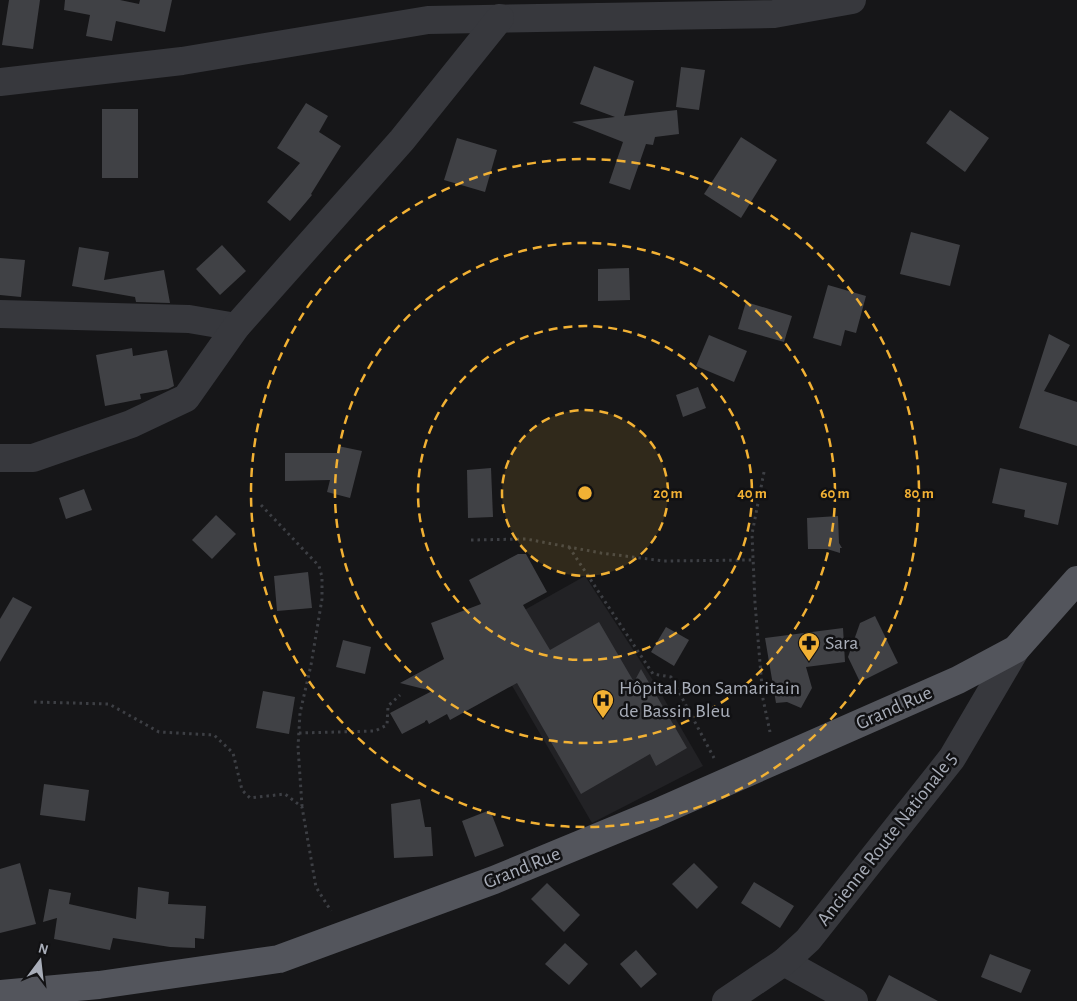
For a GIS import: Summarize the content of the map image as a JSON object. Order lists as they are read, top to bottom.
{
  "streets": {
    "main road": ["Grand Rue"],
    "street": ["Ancienne Route Nationale 5"]
  },
  "crossings": [
    ["Grand Rue", "Ancienne Route Nationale 5"]
  ],
  "places": {
    "pharmacy": ["Sara"],
    "hospital": ["Hôpital Bon Samaritain de Bassin Bleu"]
  },
  "north": "top",
  "rings": [
    "20 m",
    "40 m",
    "60 m",
    "80 m"
  ]
}
